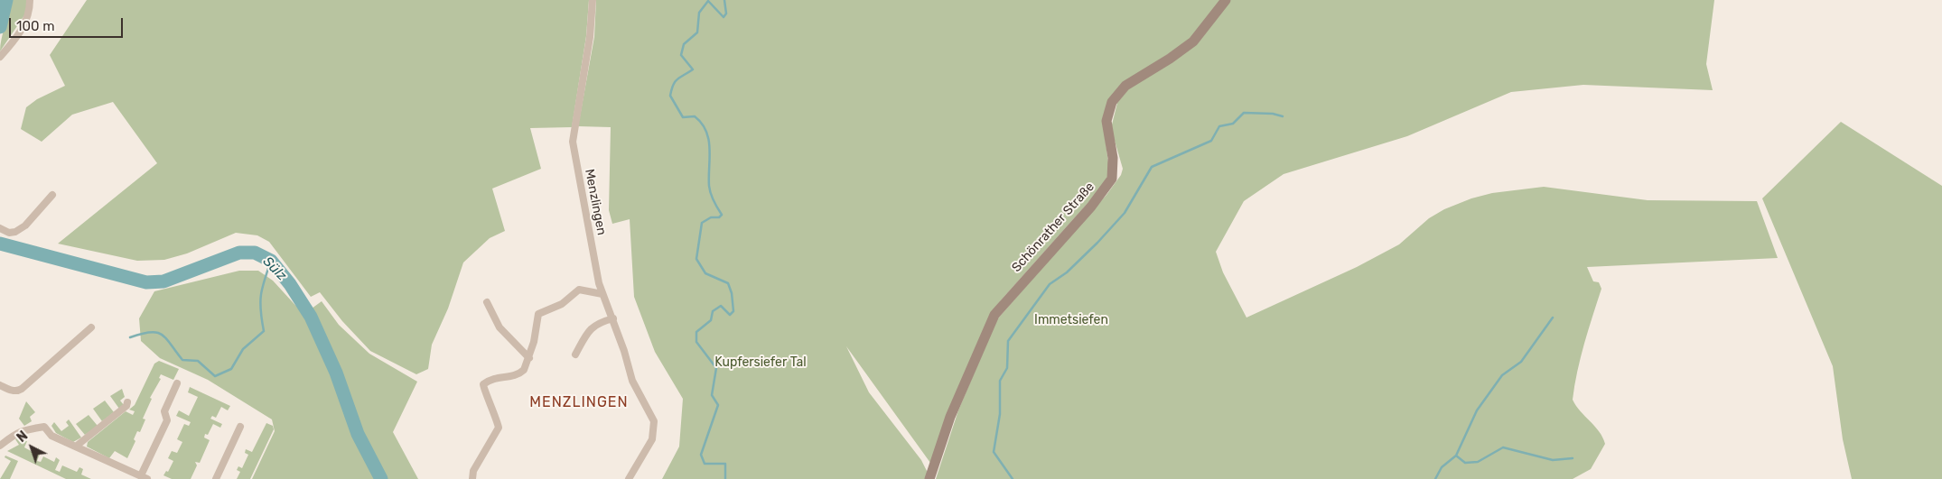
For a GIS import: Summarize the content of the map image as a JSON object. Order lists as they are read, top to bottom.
{
  "streets": {
    "street": ["Menzlingen", "Schönrather Straße"]
  },
  "districts": ["MENZLINGEN"],
  "water": ["Sülz"],
  "parks": ["Immetsiefen", "Kupfersiefer Tal"],
  "scale_bar": "100 m",
  "north": "top left"
}
